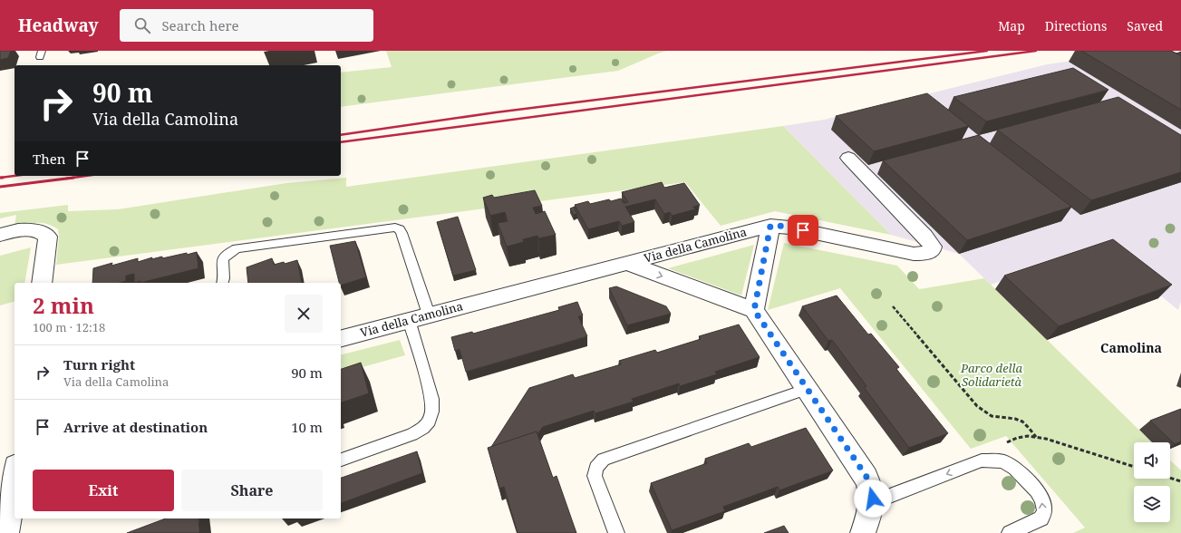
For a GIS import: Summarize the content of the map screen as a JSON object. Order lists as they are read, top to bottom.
{
  "streets": {
    "street": ["Via della Camolina"]
  },
  "districts": ["Camolina"],
  "parks": ["Parco della Solidarietà"],
  "page": {
    "header": "Headway",
    "search": "Search here",
    "nav": ["Map", "Directions", "Saved"],
    "turn": ["90 m", "Via della Camolina"],
    "then": "Then",
    "heading": ["2 min", "100 m · 12:18"],
    "list": [
      {
        "name": "Turn right",
        "note": "Via della Camolina",
        "value": "90 m"
      },
      {
        "name": "Arrive at destination",
        "value": "10 m"
      }
    ],
    "buttons": ["Exit", "Share"]
  }
}
